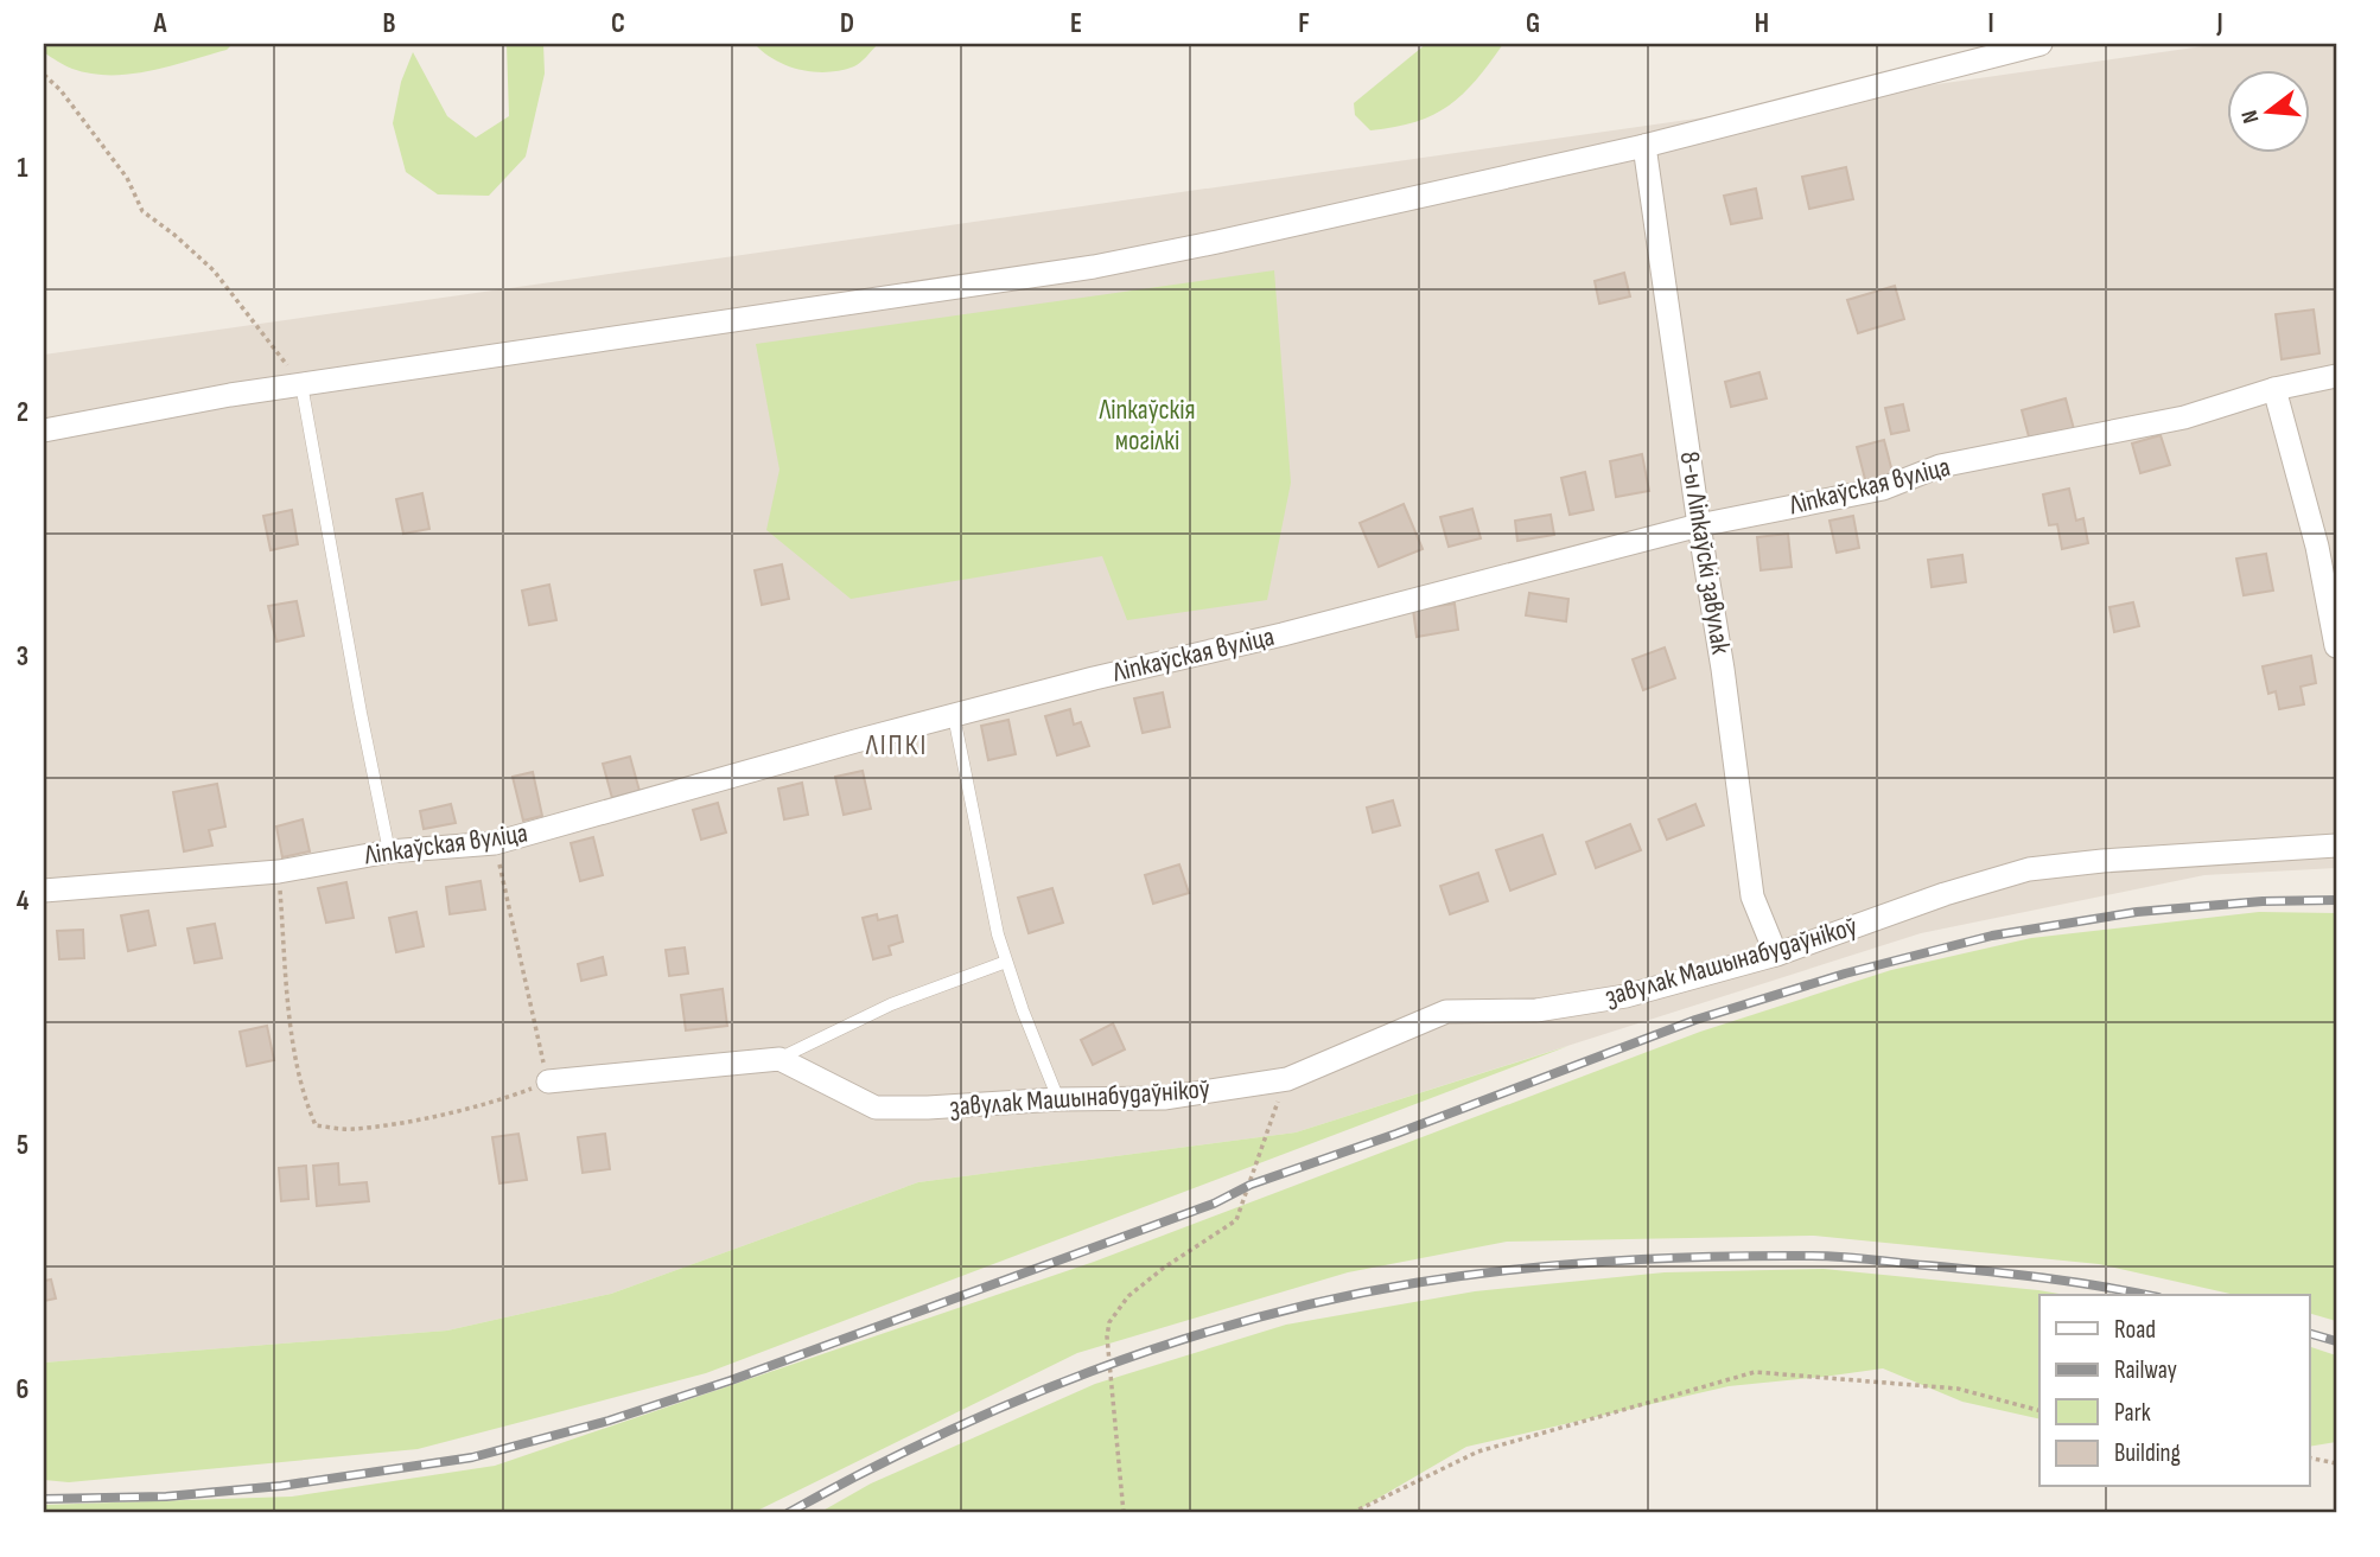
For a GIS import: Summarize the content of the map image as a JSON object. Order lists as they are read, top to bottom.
{
  "streets": {
    "street": ["Ліпкаўская вуліца", "8-ы Ліпкаўскі завулак", "завулак Машынабудаўнікоў"]
  },
  "crossings": [
    ["Ліпкаўская вуліца", "8-ы Ліпкаўскі завулак"],
    ["8-ы Ліпкаўскі завулак", "завулак Машынабудаўнікоў"]
  ],
  "districts": ["ЛІПКІ"],
  "parks": ["Ліпкаўскія могілкі"],
  "legend": [
    "Road",
    "Railway",
    "Park",
    "Building"
  ],
  "north": "left",
  "grid": {
    "columns": [
      "A",
      "B",
      "C",
      "D",
      "E",
      "F",
      "G",
      "H",
      "I",
      "J"
    ],
    "rows": [
      "1",
      "2",
      "3",
      "4",
      "5",
      "6"
    ]
  }
}
